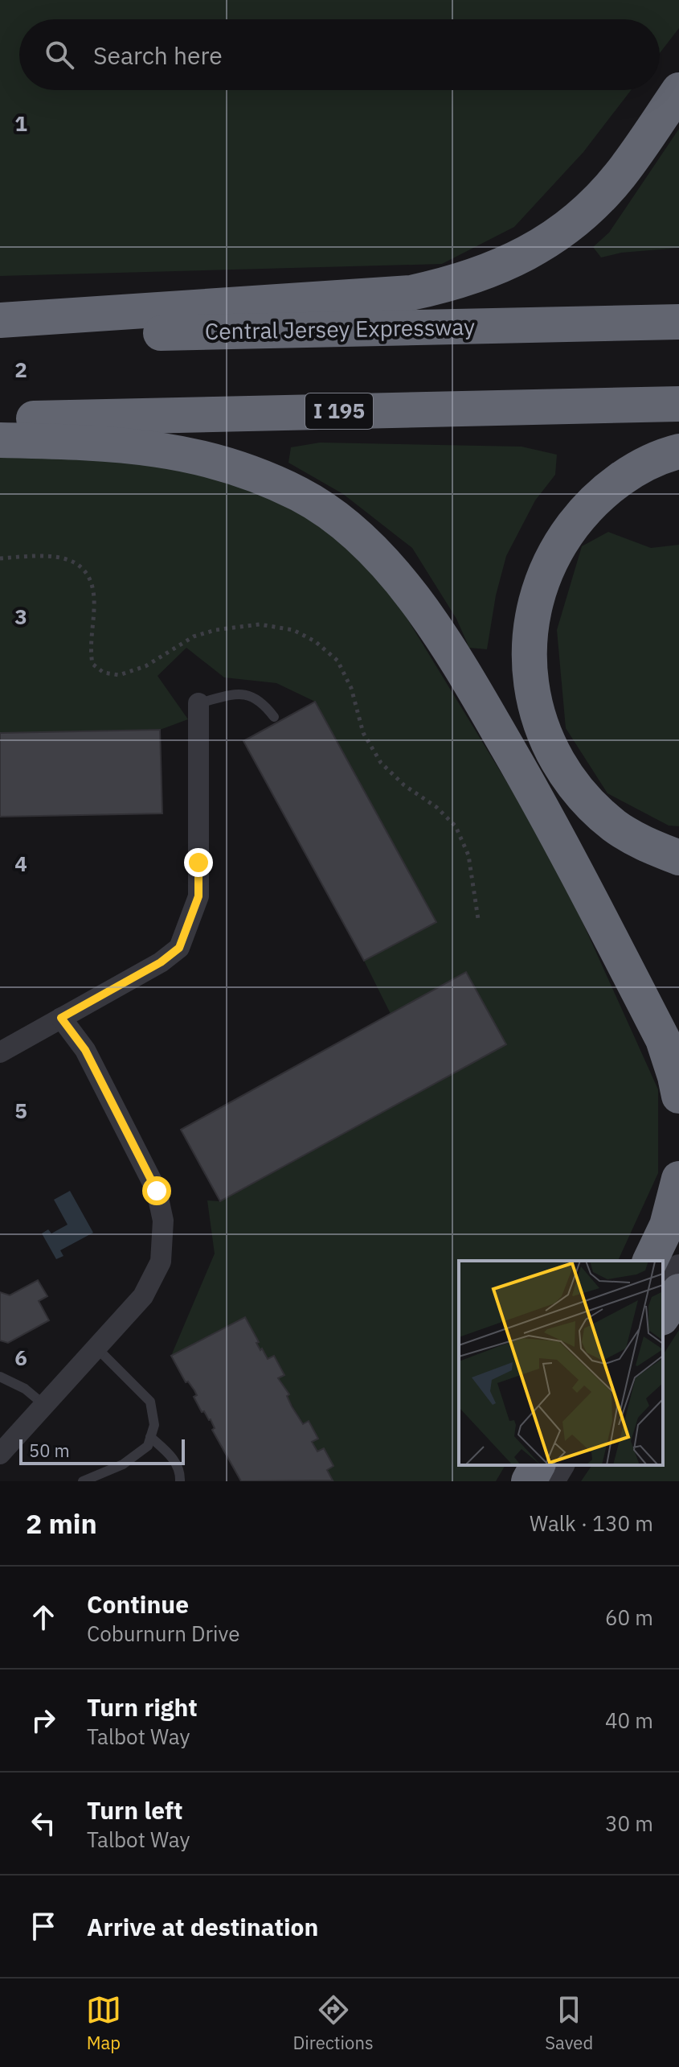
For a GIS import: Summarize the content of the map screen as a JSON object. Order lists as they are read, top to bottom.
{
  "streets": {
    "highway": ["Central Jersey Expressway", "I 195"]
  },
  "scale_bar": "50 m",
  "page": {
    "search": "Search here",
    "scale": "50 m",
    "heading": ["2 min", "Walk · 130 m"],
    "list": [
      ["Continue", "Coburnurn Drive", "60 m"],
      ["Turn right", "Talbot Way", "40 m"],
      ["Turn left", "Talbot Way", "30 m"],
      "Arrive at destination"
    ],
    "nav": ["Map", "Directions", "Saved"]
  },
  "grid": {
    "rows": [
      "1",
      "2",
      "3",
      "4",
      "5",
      "6"
    ]
  }
}
